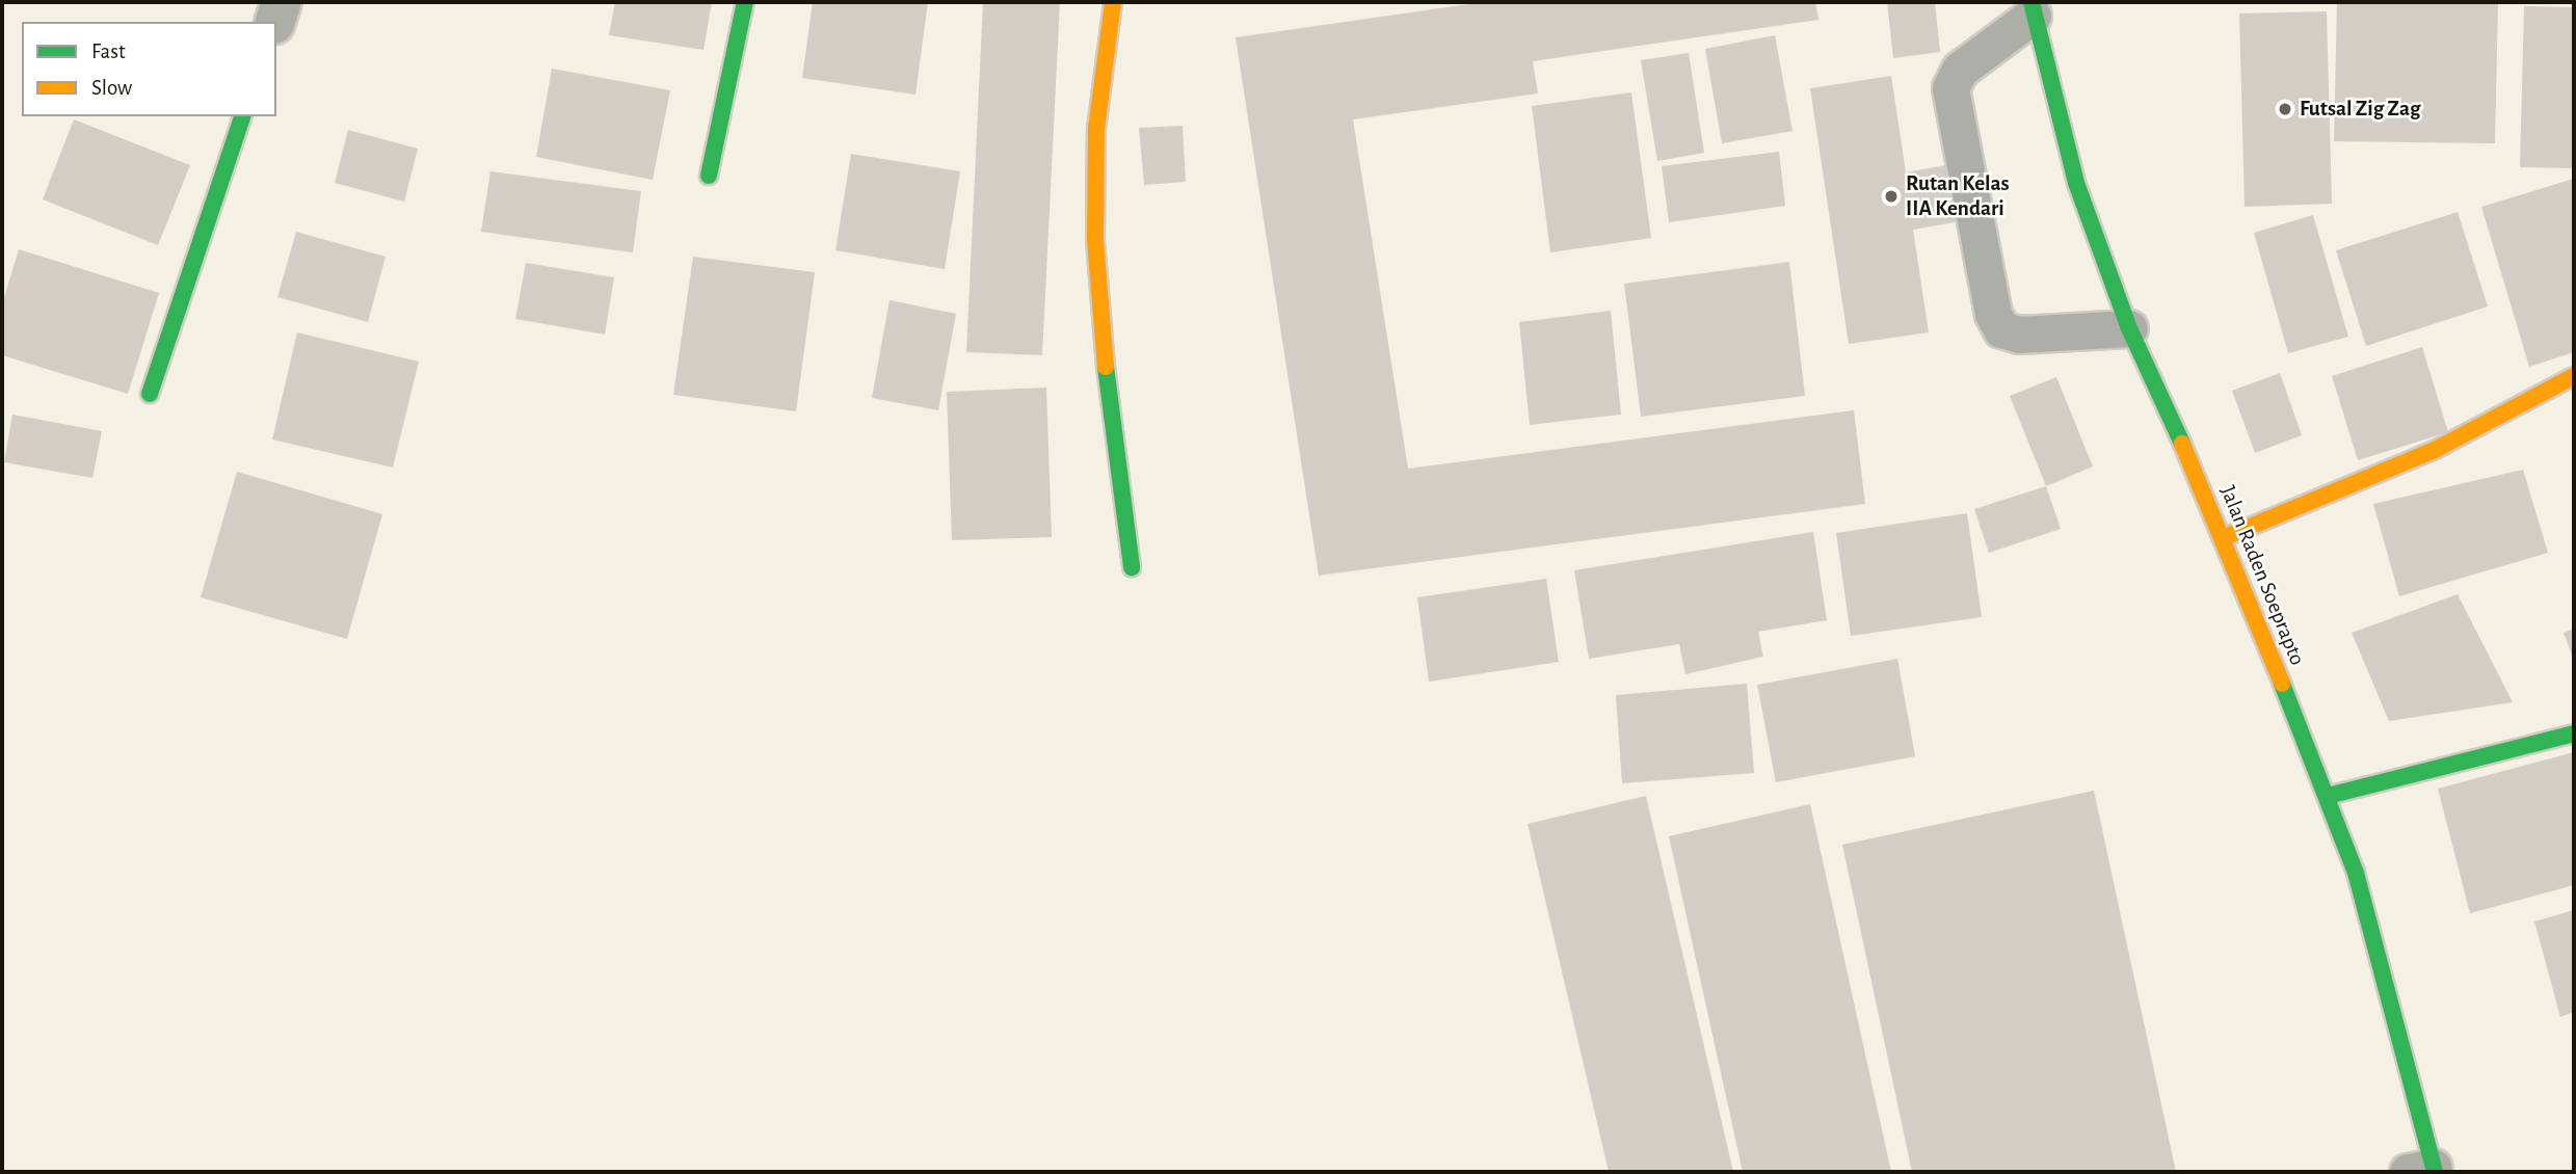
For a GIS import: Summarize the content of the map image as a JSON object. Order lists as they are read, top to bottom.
{
  "streets": {
    "main road": ["Jalan Raden Soeprapto"]
  },
  "places": ["Futsal Zig Zag", "Rutan Kelas IIA Kendari"],
  "legend": ["Fast", "Slow"]
}
